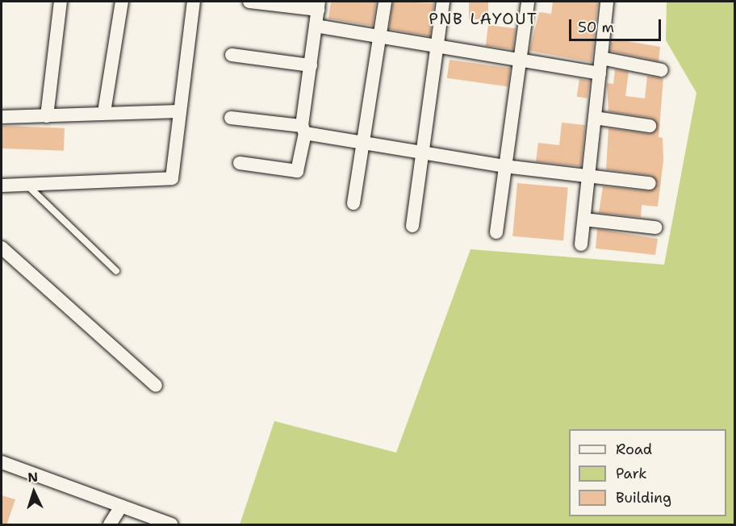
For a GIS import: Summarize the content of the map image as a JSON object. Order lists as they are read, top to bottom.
{
  "districts": ["PNB LAYOUT"],
  "legend": ["Road", "Park", "Building"],
  "scale_bar": "50 m",
  "north": "top"
}
